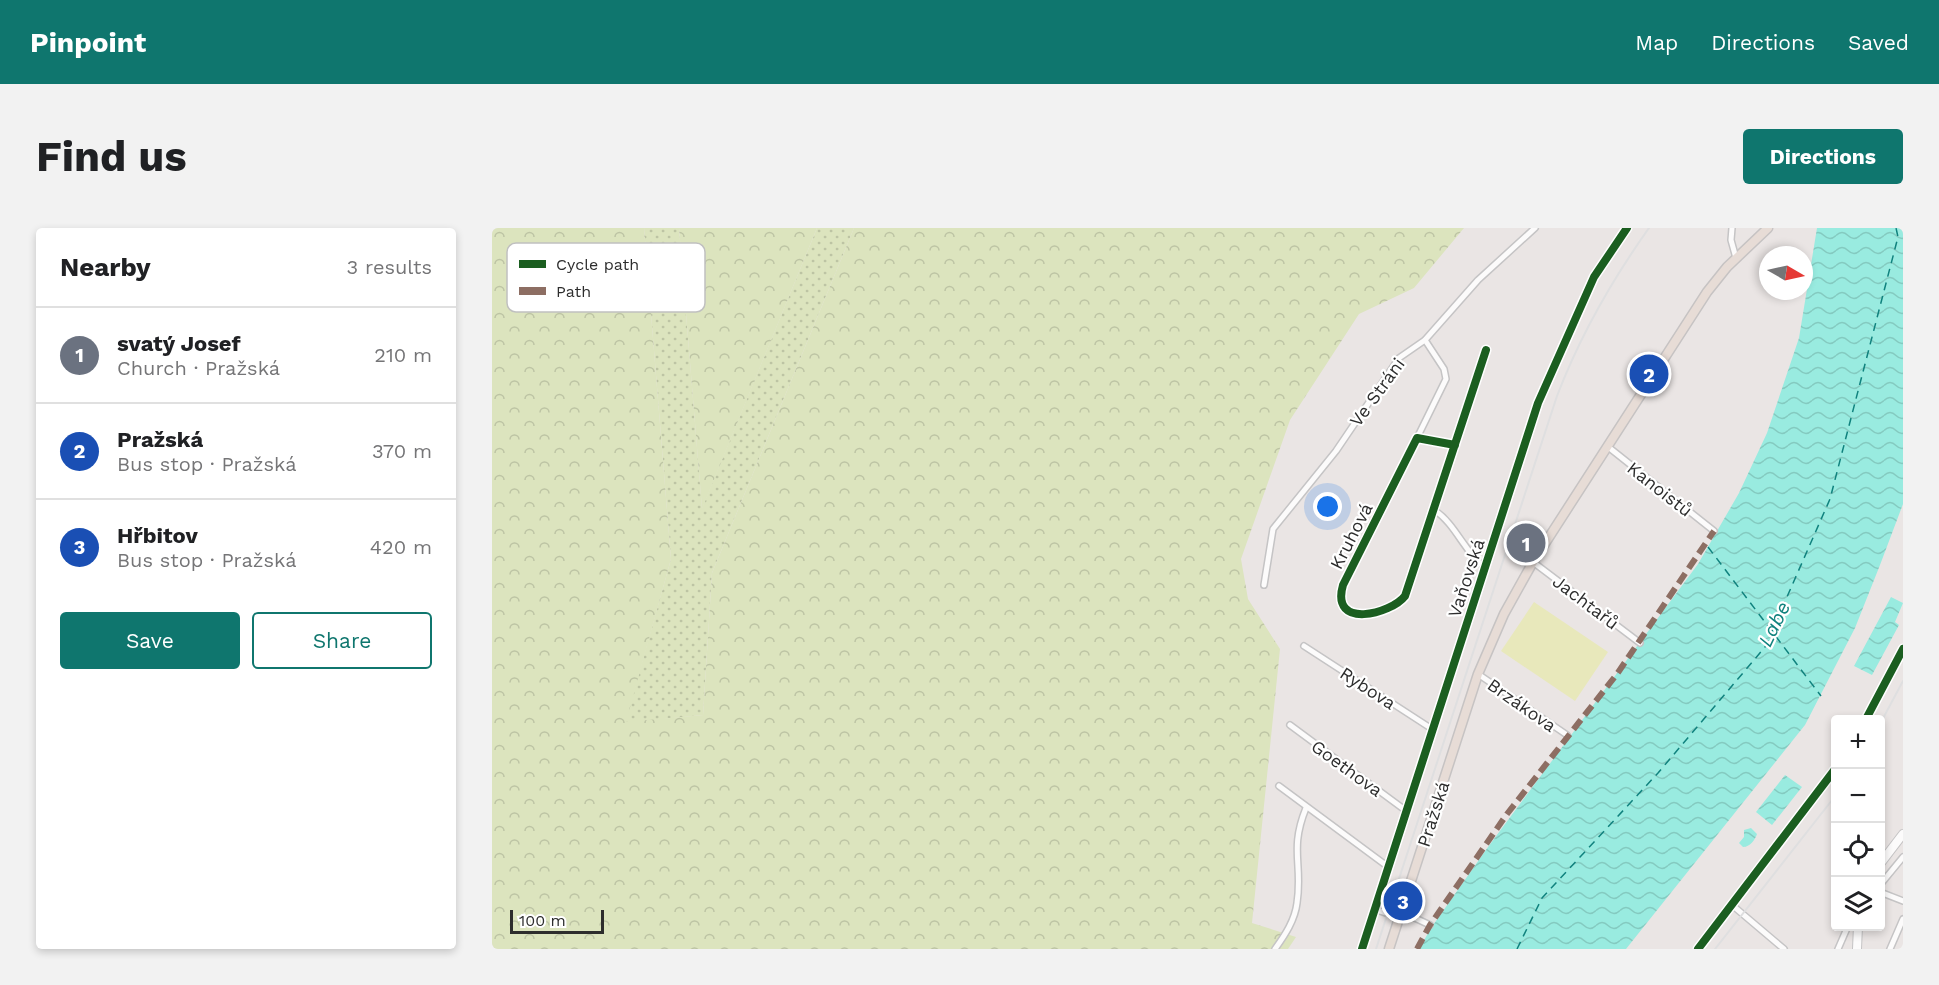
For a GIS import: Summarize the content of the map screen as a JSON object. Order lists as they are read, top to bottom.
{
  "streets": {
    "main road": ["Pražská"],
    "street": [
      "Ve Stráni",
      "Kanoistů",
      "Kruhová",
      "Vaňovská",
      "Jachtařů",
      "Rybova",
      "Brzákova",
      "Goethova"
    ]
  },
  "crossings": [
    ["Ve Stráni", "Kruhová"],
    ["Kanoistů", "Pražská"],
    ["Vaňovská", "Rybova"],
    ["Vaňovská", "Goethova"],
    ["Jachtařů", "Pražská"],
    ["Brzákova", "Pražská"]
  ],
  "water": ["Labe"],
  "legend": ["Cycle path", "Path"],
  "scale_bar": "100 m",
  "north": "right",
  "page": {
    "header": "Pinpoint",
    "nav": ["Map", "Directions", "Saved"],
    "buttons": [
      "Directions",
      ["Save", "Share"]
    ],
    "title": "Find us",
    "heading": ["Nearby", "3 results"],
    "list": [
      {
        "mark": "1",
        "name": "svatý Josef",
        "note": "Church · Pražská",
        "value": "210 m"
      },
      {
        "mark": "2",
        "name": "Pražská",
        "note": "Bus stop · Pražská",
        "value": "370 m"
      },
      {
        "mark": "3",
        "name": "Hřbitov",
        "note": "Bus stop · Pražská",
        "value": "420 m"
      }
    ],
    "pins": ["2", "1", "3"],
    "map_buttons": ["+", "−"],
    "scale": "100 m"
  }
}
